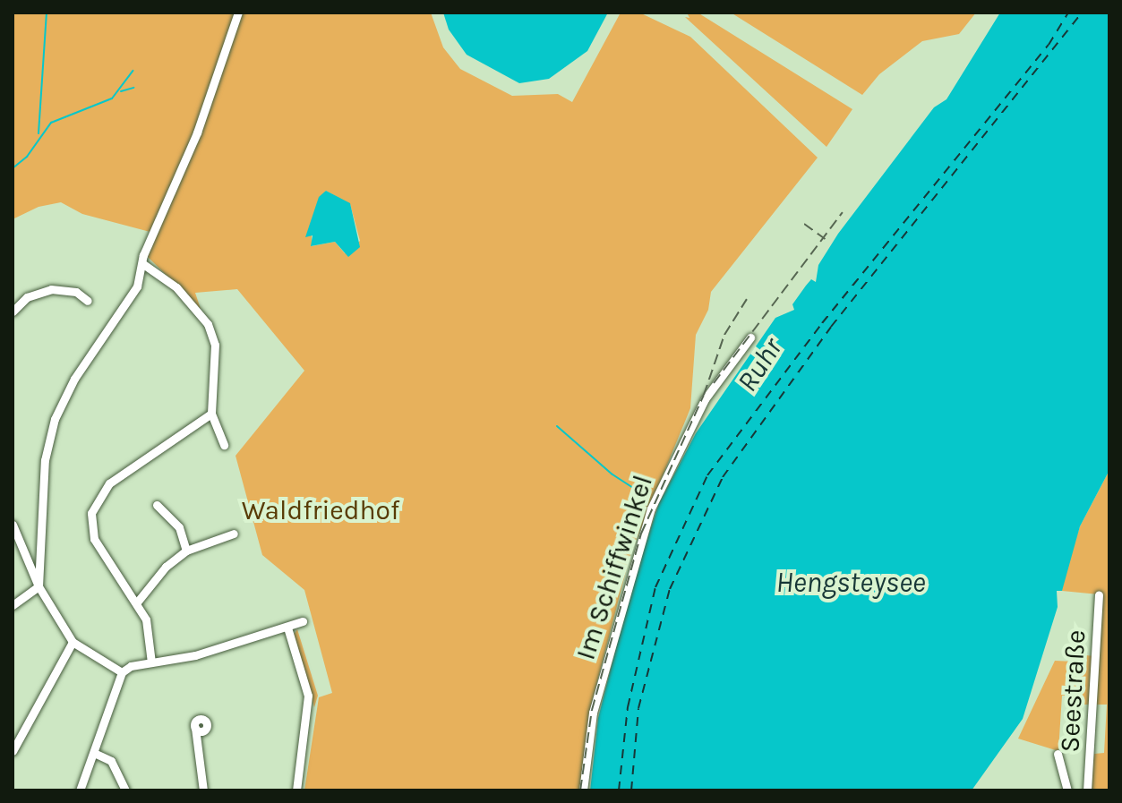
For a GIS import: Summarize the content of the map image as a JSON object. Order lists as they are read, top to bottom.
{
  "streets": {
    "street": ["Im Schiffwinkel", "Seestraße"]
  },
  "water": ["Ruhr", "Hengsteysee"],
  "parks": ["Waldfriedhof"]
}
